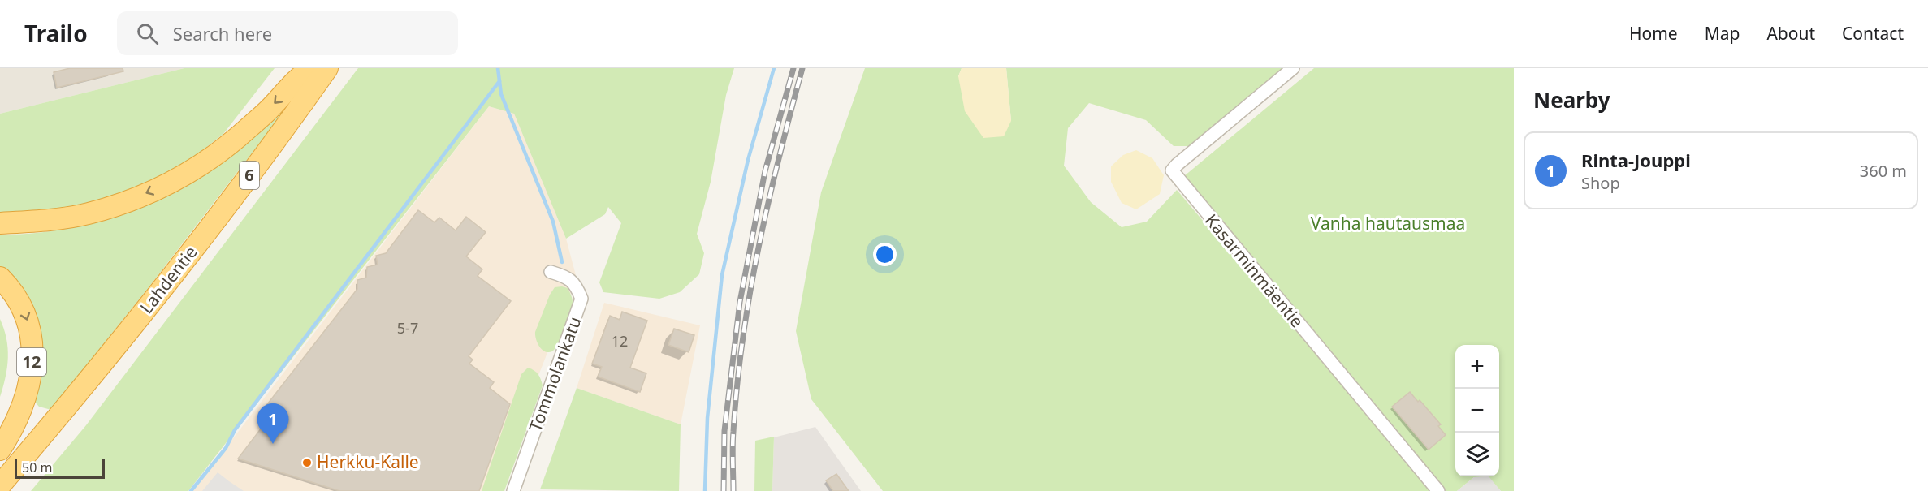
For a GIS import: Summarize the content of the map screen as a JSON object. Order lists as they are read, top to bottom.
{
  "streets": {
    "highway": ["6", "Lahdentie", "12"],
    "street": ["Kasarminmäentie", "Tommolankatu"]
  },
  "parks": ["Vanha hautausmaa"],
  "places": ["Herkku-Kalle"],
  "house_numbers": ["5-7", "12"],
  "scale_bar": "50 m",
  "page": {
    "header": "Trailo",
    "search": "Search here",
    "nav": [
      "Home",
      "Map",
      "About",
      "Contact"
    ],
    "heading": "Nearby",
    "list": [
      {
        "mark": "1",
        "name": "Rinta-Jouppi",
        "note": "Shop",
        "value": "360 m"
      }
    ],
    "map_buttons": ["+", "−"],
    "pins": "1",
    "scale": "50 m"
  }
}
